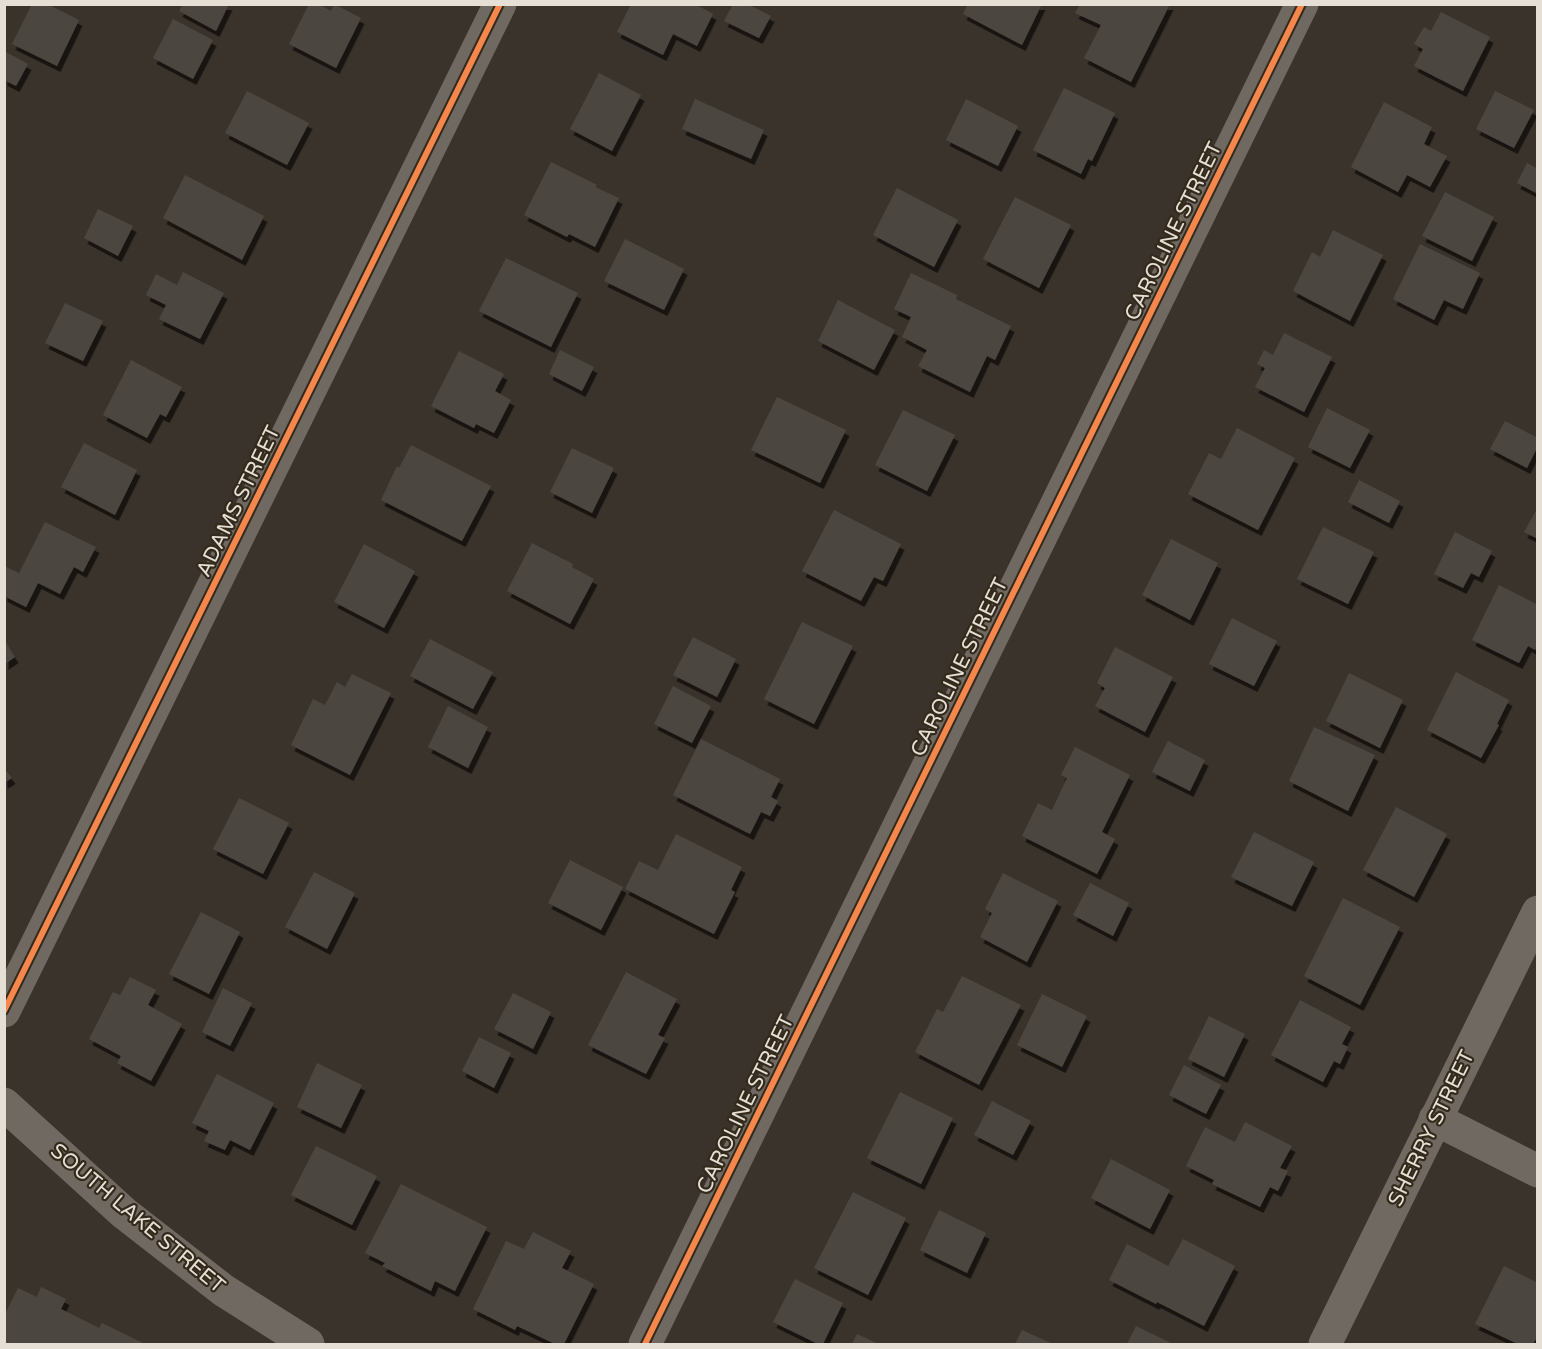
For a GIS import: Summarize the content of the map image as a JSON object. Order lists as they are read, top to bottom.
{
  "streets": {
    "street": [
      "CAROLINE STREET",
      "ADAMS STREET",
      "SHERRY STREET",
      "SOUTH LAKE STREET"
    ]
  }
}
